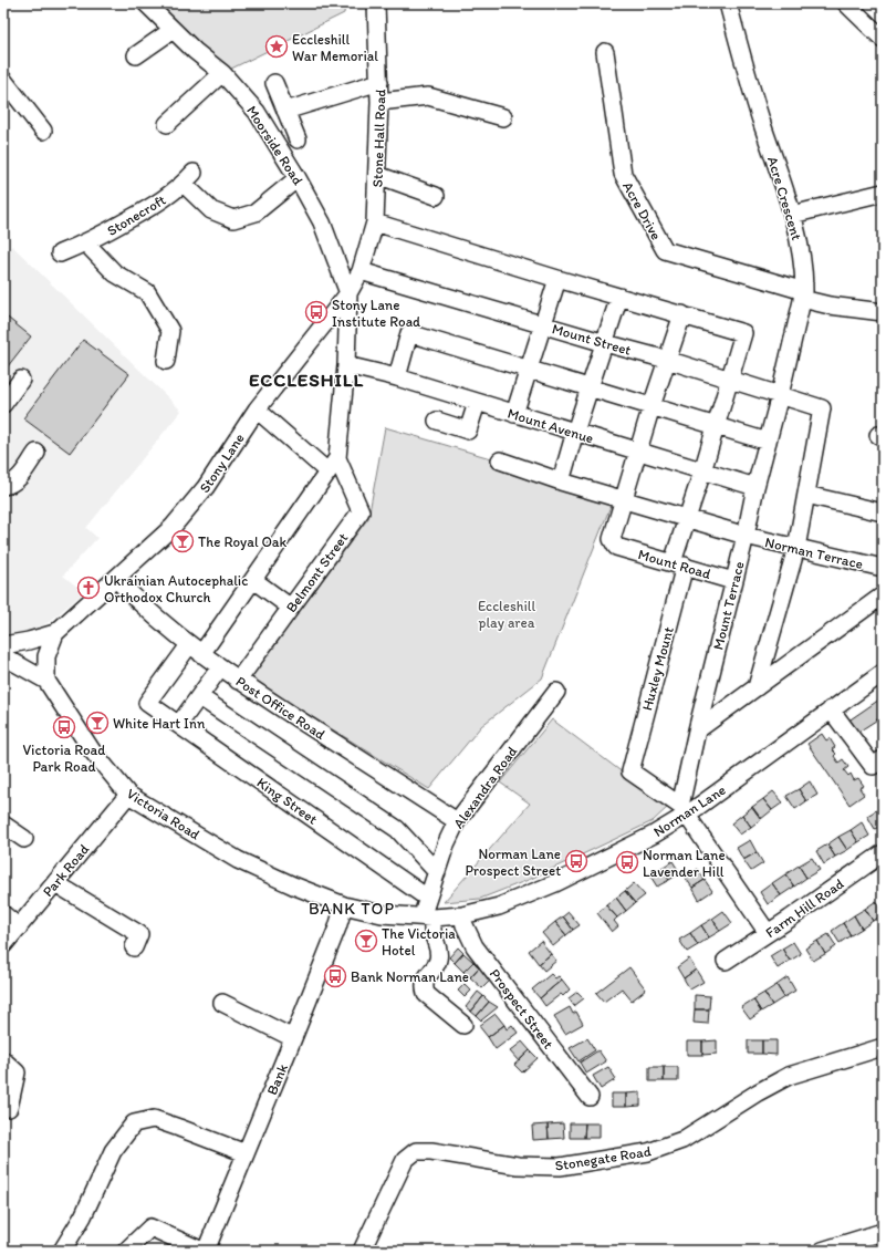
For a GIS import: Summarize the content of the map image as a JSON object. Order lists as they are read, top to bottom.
{
  "streets": {
    "street": [
      "Stone Hall Road",
      "Moorside Road",
      "Acre Crescent",
      "Acre Drive",
      "Stonecroft",
      "Mount Street",
      "Mount Avenue",
      "Stony Lane",
      "Norman Terrace",
      "Mount Road",
      "Belmont Street",
      "Mount Terrace",
      "Huxley Mount",
      "Post Office Road",
      "Alexandra Road",
      "King Street",
      "Norman Lane",
      "Victoria Road",
      "Park Road",
      "Farm Hill Road",
      "Prospect Street",
      "Bank",
      "Stonegate Road"
    ]
  },
  "crossings": [
    ["Stone Hall Road", "Mount Street"],
    ["Stone Hall Road", "Stony Lane"],
    ["Moorside Road", "Stonecroft"],
    ["Moorside Road", "Stony Lane"],
    ["Acre Crescent", "Acre Drive"],
    ["Acre Crescent", "Mount Street"],
    ["Acre Crescent", "Mount Terrace"],
    ["Mount Street", "Stony Lane"],
    ["Mount Street", "Mount Terrace"],
    ["Mount Street", "Huxley Mount"],
    ["Mount Avenue", "Mount Terrace"],
    ["Mount Avenue", "Huxley Mount"],
    ["Stony Lane", "Post Office Road"],
    ["Stony Lane", "Victoria Road"],
    ["Norman Terrace", "Mount Road"],
    ["Norman Terrace", "Mount Terrace"],
    ["Norman Terrace", "Huxley Mount"],
    ["Mount Road", "Mount Terrace"],
    ["Mount Road", "Huxley Mount"],
    ["Belmont Street", "Post Office Road"],
    ["Mount Terrace", "Huxley Mount"],
    ["Mount Terrace", "Norman Lane"],
    ["Huxley Mount", "Norman Lane"],
    ["Post Office Road", "Alexandra Road"],
    ["Post Office Road", "King Street"],
    ["Alexandra Road", "King Street"],
    ["Alexandra Road", "Norman Lane"],
    ["Norman Lane", "Victoria Road"],
    ["Norman Lane", "Prospect Street"],
    ["Norman Lane", "Bank"],
    ["Victoria Road", "Park Road"],
    ["Victoria Road", "Bank"]
  ],
  "districts": ["ECCLESHILL", "BANK TOP"],
  "parks": ["Eccleshill play area"],
  "places": {
    "place": ["Eccleshill War Memorial"],
    "bus stop": [
      "Stony Lane Institute Road",
      "Victoria Road Park Road",
      "Norman Lane Prospect Street",
      "Norman Lane Lavender Hill",
      "Bank Norman Lane"
    ],
    "bar": ["The Royal Oak", "White Hart Inn", "The Victoria Hotel"],
    "church": ["Ukrainian Autocephalic Orthodox Church"]
  }
}
